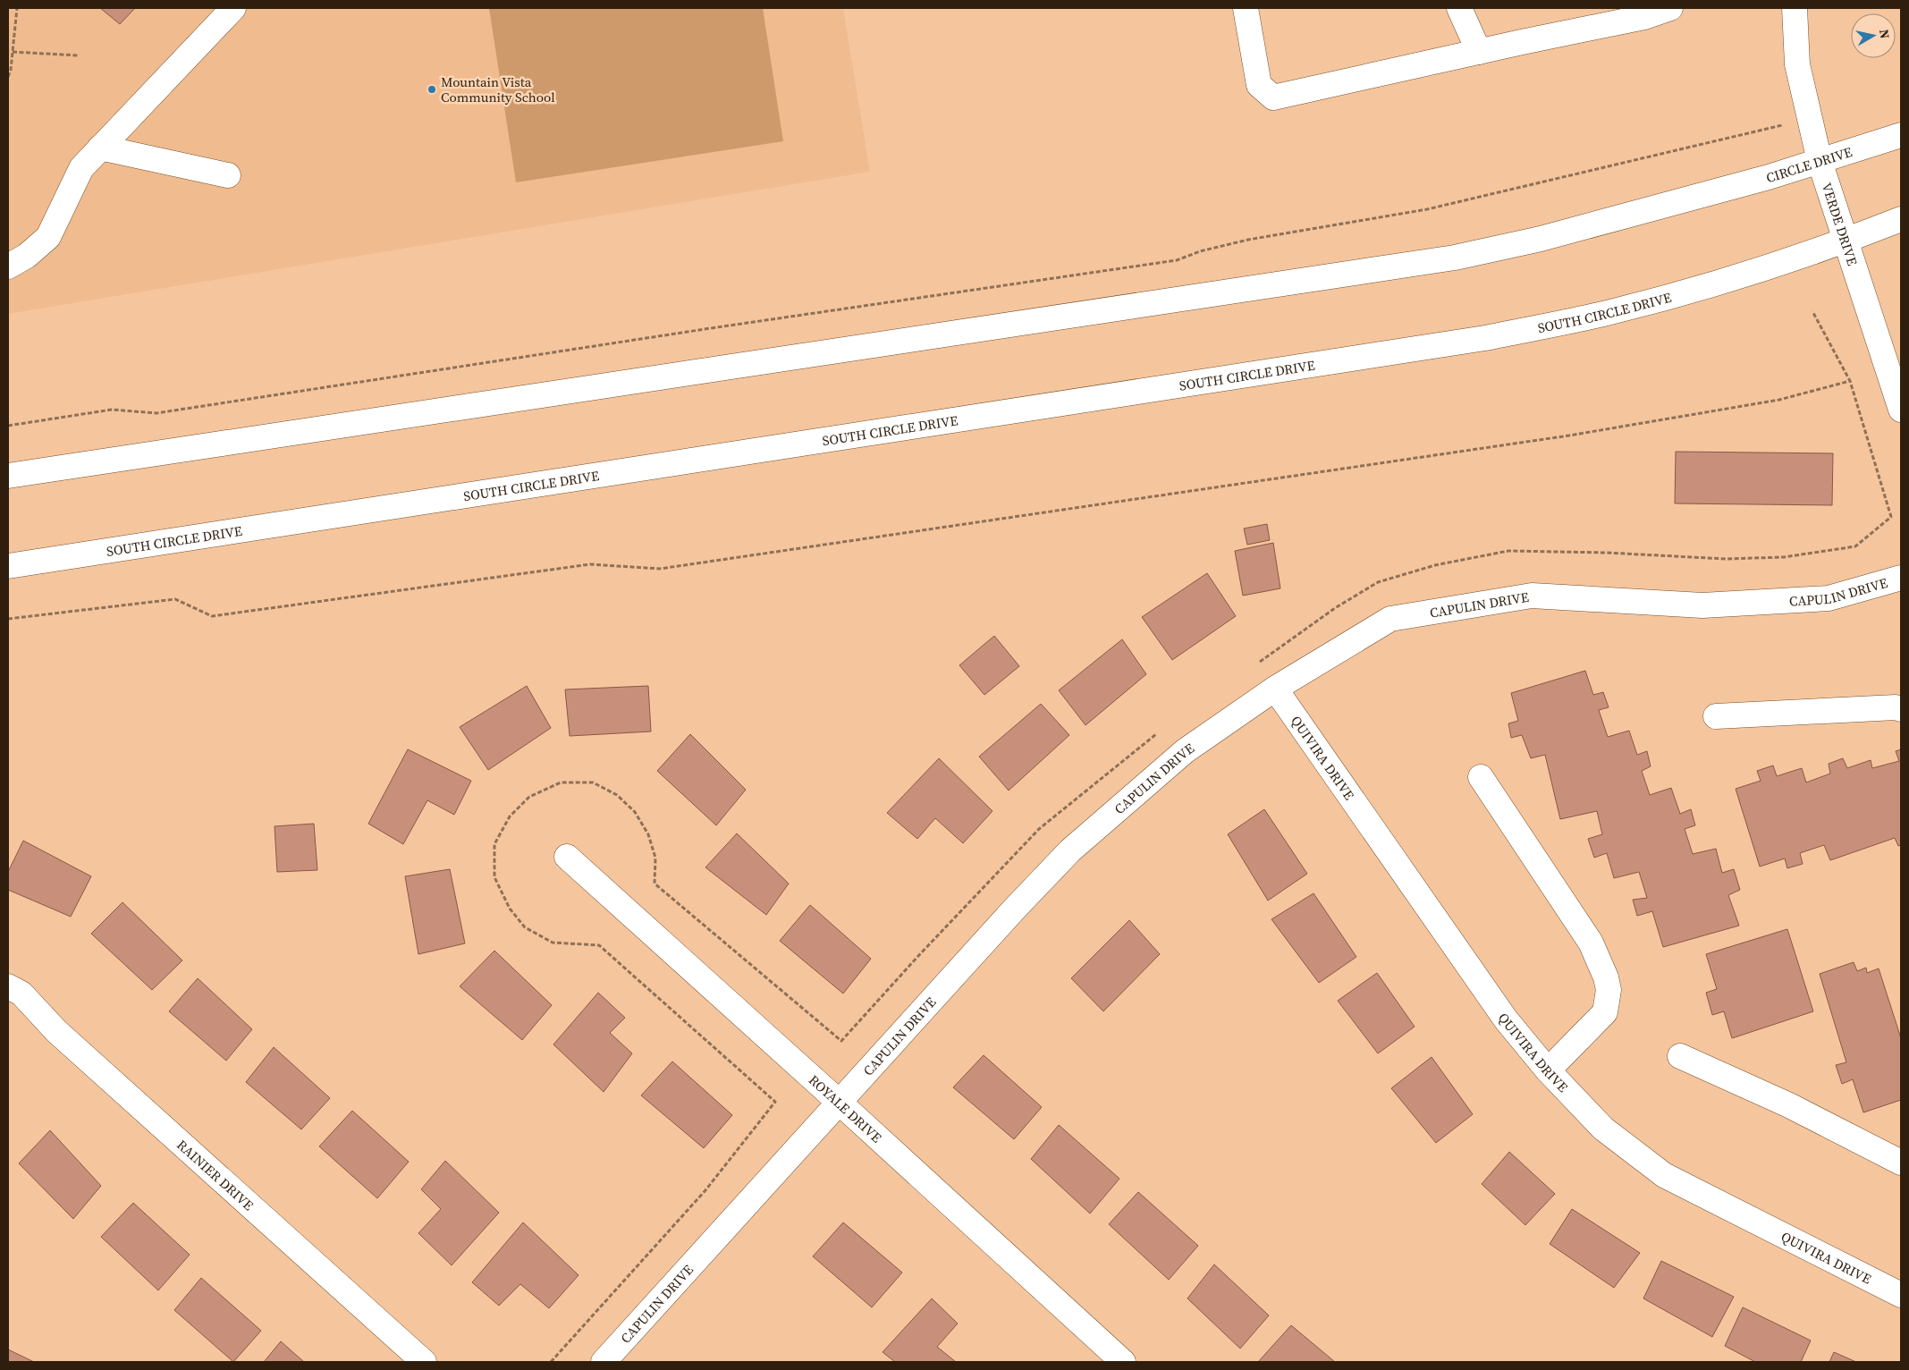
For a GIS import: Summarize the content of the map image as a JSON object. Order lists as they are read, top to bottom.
{
  "streets": {
    "street": [
      "CIRCLE DRIVE",
      "VERDE DRIVE",
      "SOUTH CIRCLE DRIVE",
      "CAPULIN DRIVE",
      "QUIVIRA DRIVE",
      "ROYALE DRIVE",
      "RAINIER DRIVE"
    ]
  },
  "crossings": [
    ["CIRCLE DRIVE", "VERDE DRIVE"],
    ["VERDE DRIVE", "SOUTH CIRCLE DRIVE"],
    ["CAPULIN DRIVE", "QUIVIRA DRIVE"],
    ["CAPULIN DRIVE", "ROYALE DRIVE"]
  ],
  "places": ["Mountain Vista Community School"],
  "north": "right"
}
